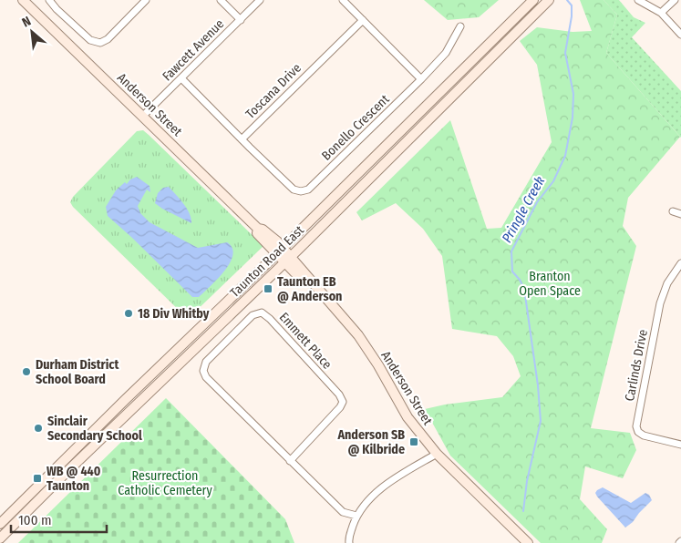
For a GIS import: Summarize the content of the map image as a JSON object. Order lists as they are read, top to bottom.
{
  "streets": {
    "main road": ["Anderson Street", "Taunton Road East"],
    "street": [
      "Fawcett Avenue",
      "Toscana Drive",
      "Bonello Crescent",
      "Emmett Place",
      "Carlinds Drive"
    ]
  },
  "crossings": [
    ["Fawcett Avenue", "Anderson Street"],
    ["Toscana Drive", "Bonello Crescent"],
    ["Anderson Street", "Taunton Road East"]
  ],
  "water": ["Pringle Creek"],
  "parks": ["Branton Open Space", "Resurrection Catholic Cemetery"],
  "places": {
    "transit": ["Taunton EB @ Anderson", "Anderson SB @ Kilbride", "WB @ 440 Taunton"],
    "other": ["18 Div Whitby", "Durham District School Board", "Sinclair Secondary School"]
  },
  "scale_bar": "100 m",
  "north": "top left"
}
